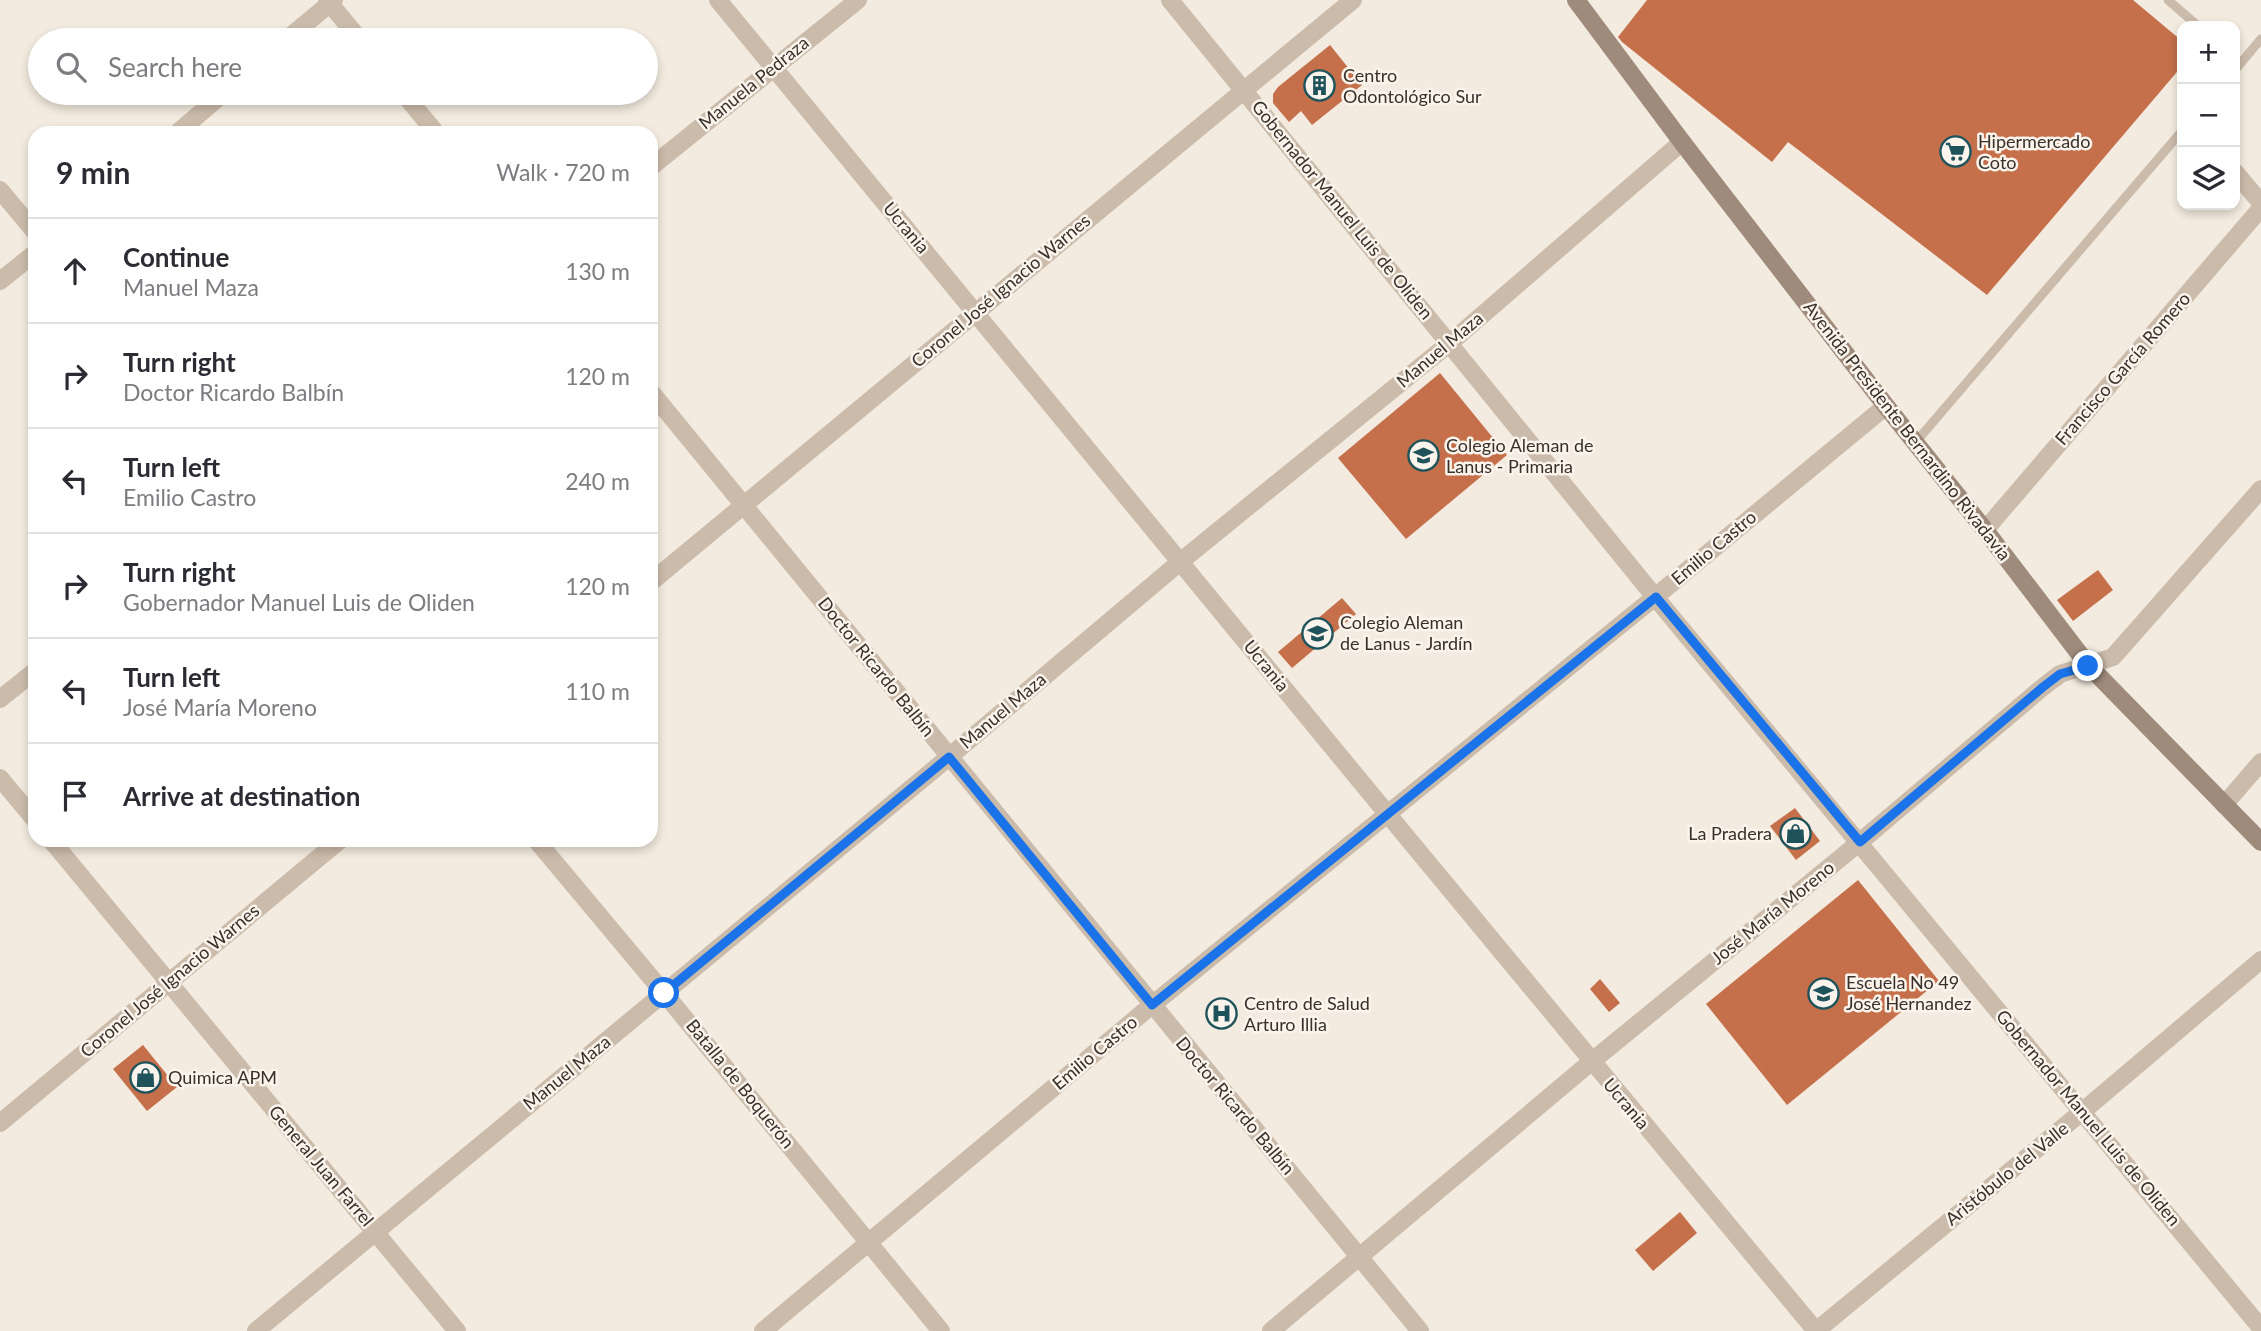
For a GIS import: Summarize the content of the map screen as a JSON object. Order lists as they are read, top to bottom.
{
  "streets": {
    "street": [
      "Manuela Pedraza",
      "Gobernador Manuel Luis de Oliden",
      "Ucrania",
      "Coronel José Ignacio Warnes",
      "Manuel Maza",
      "Francisco García Romero",
      "Avenida Presidente Bernardino Rivadavia",
      "Emilio Castro",
      "Doctor Ricardo Balbín",
      "José María Moreno",
      "Batalla de Boquerón",
      "General Juan Farrel",
      "Aristóbulo del Valle"
    ]
  },
  "crossings": [
    ["Manuela Pedraza", "Ucrania"],
    ["Gobernador Manuel Luis de Oliden", "Coronel José Ignacio Warnes"],
    ["Gobernador Manuel Luis de Oliden", "Manuel Maza"],
    ["Gobernador Manuel Luis de Oliden", "Emilio Castro"],
    ["Gobernador Manuel Luis de Oliden", "José María Moreno"],
    ["Gobernador Manuel Luis de Oliden", "Aristóbulo del Valle"],
    ["Ucrania", "Coronel José Ignacio Warnes"],
    ["Ucrania", "Manuel Maza"],
    ["Ucrania", "Emilio Castro"],
    ["Ucrania", "José María Moreno"],
    ["Ucrania", "Aristóbulo del Valle"],
    ["Coronel José Ignacio Warnes", "Doctor Ricardo Balbín"],
    ["Coronel José Ignacio Warnes", "General Juan Farrel"],
    ["Manuel Maza", "Avenida Presidente Bernardino Rivadavia"],
    ["Manuel Maza", "Doctor Ricardo Balbín"],
    ["Manuel Maza", "Batalla de Boquerón"],
    ["Manuel Maza", "General Juan Farrel"],
    ["Francisco García Romero", "Avenida Presidente Bernardino Rivadavia"],
    ["Avenida Presidente Bernardino Rivadavia", "Emilio Castro"],
    ["Avenida Presidente Bernardino Rivadavia", "José María Moreno"],
    ["Emilio Castro", "Doctor Ricardo Balbín"],
    ["Emilio Castro", "Batalla de Boquerón"],
    ["Doctor Ricardo Balbín", "José María Moreno"]
  ],
  "places": {
    "building": ["Centro Odontológico Sur"],
    "supermarket": ["Hipermercado Coto"],
    "school or university": ["Colegio Aleman de Lanus - Primaria", "Colegio Aleman de Lanus - Jardín", "Escuela No 49 José Hernandez"],
    "shop": ["La Pradera", "Quimica APM"],
    "hospital": ["Centro de Salud Arturo Illia"]
  },
  "page": {
    "map_buttons": ["+", "−"],
    "search": "Search here",
    "heading": ["9 min", "Walk · 720 m"],
    "list": [
      ["Continue", "Manuel Maza", "130 m"],
      ["Turn right", "Doctor Ricardo Balbín", "120 m"],
      ["Turn left", "Emilio Castro", "240 m"],
      ["Turn right", "Gobernador Manuel Luis de Oliden", "120 m"],
      ["Turn left", "José María Moreno", "110 m"],
      "Arrive at destination"
    ]
  }
}
